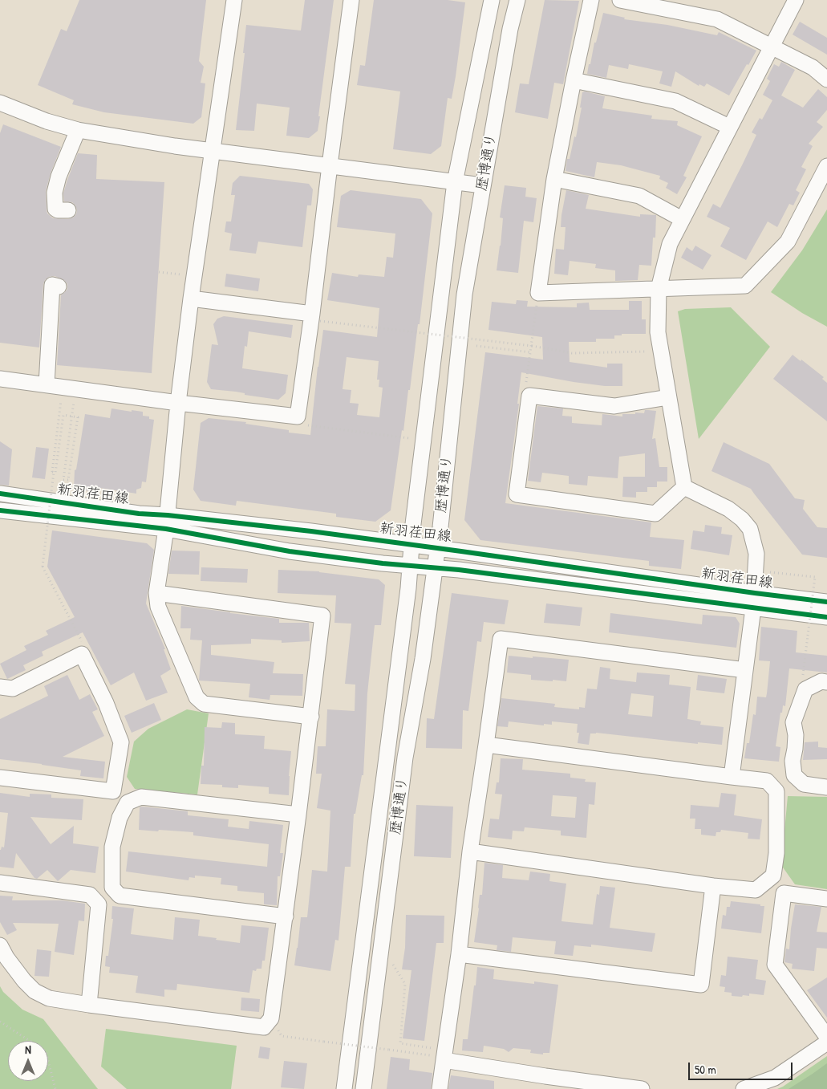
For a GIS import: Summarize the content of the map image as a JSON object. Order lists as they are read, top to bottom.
{
  "streets": {
    "street": ["歴博通り", "新羽荏田線"]
  },
  "crossings": [
    ["歴博通り", "新羽荏田線"]
  ],
  "scale_bar": "50 m",
  "north": "top"
}
